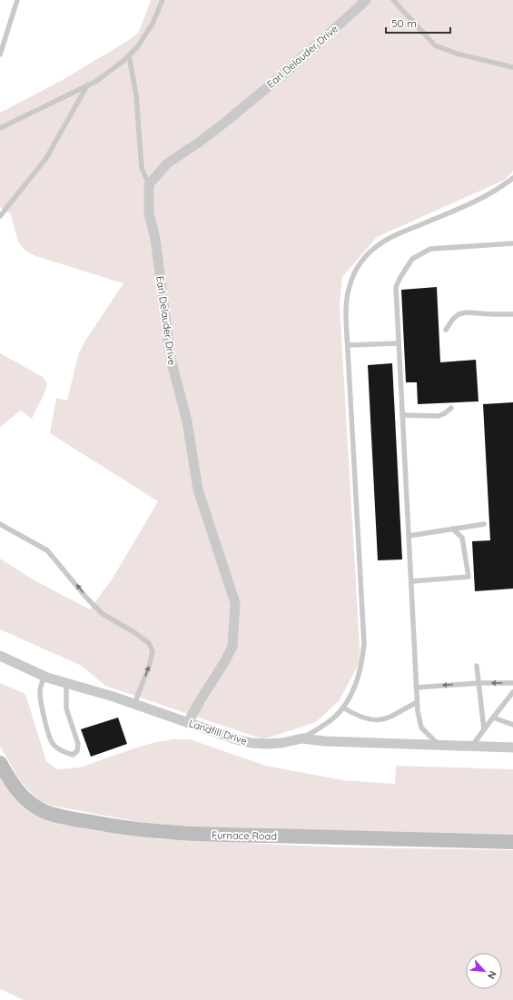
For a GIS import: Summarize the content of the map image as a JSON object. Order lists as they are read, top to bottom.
{
  "streets": {
    "main road": ["Furnace Road"],
    "street": ["Earl Delauder Drive", "Landfill Drive"]
  },
  "crossings": [
    ["Earl Delauder Drive", "Landfill Drive"]
  ],
  "scale_bar": "50 m",
  "north": "bottom right"
}
